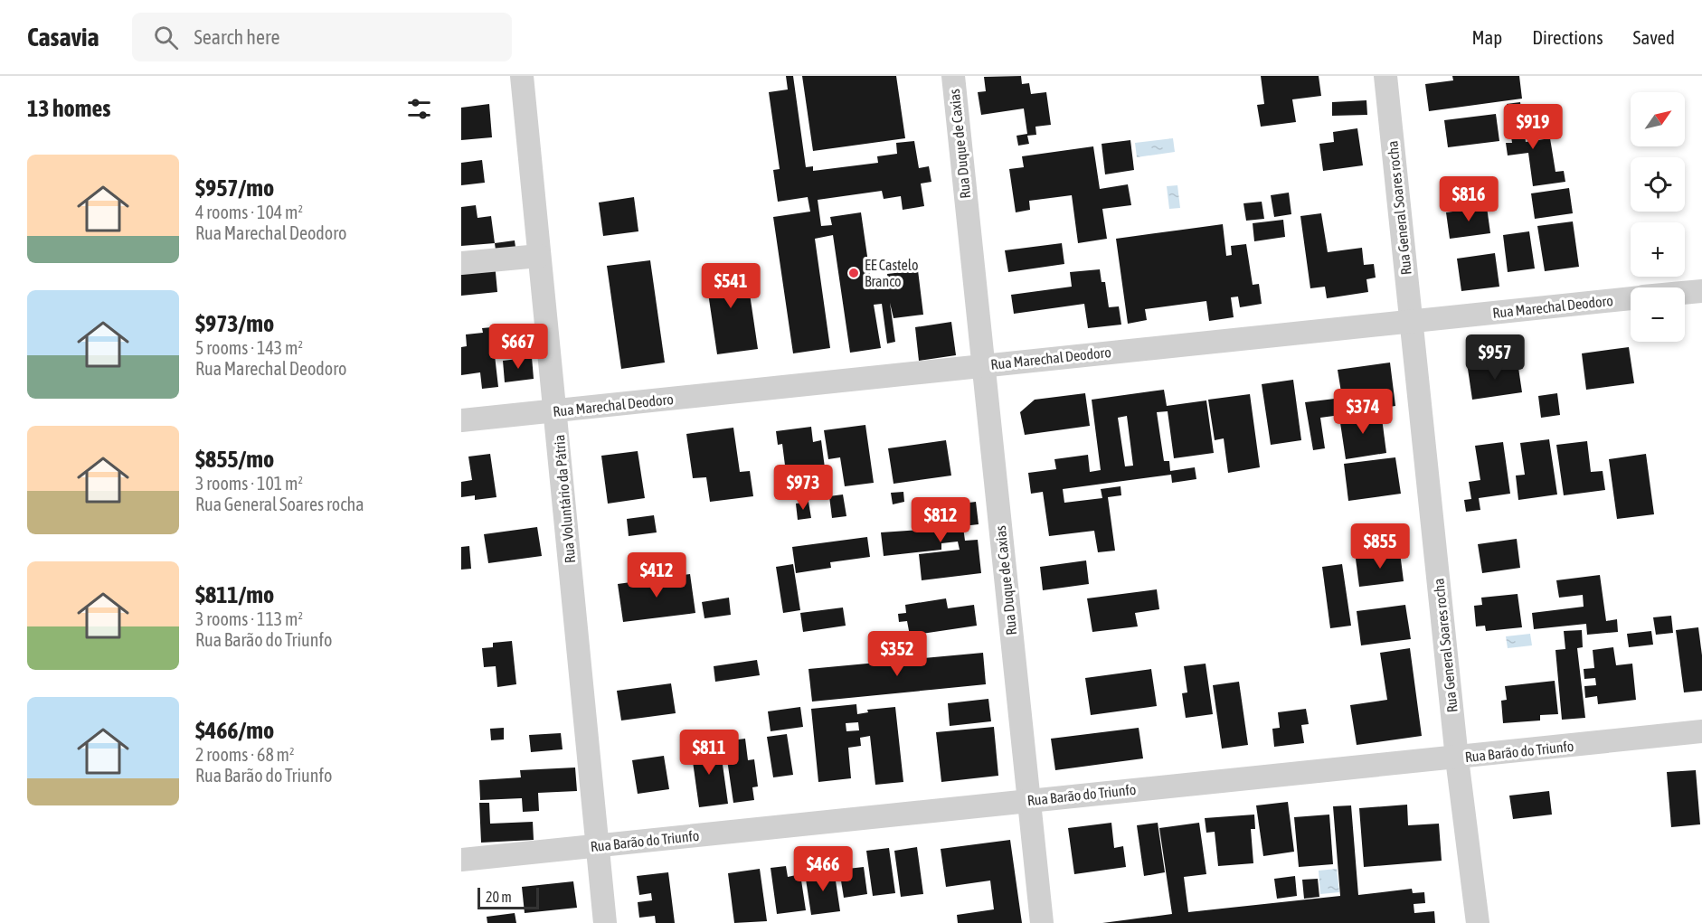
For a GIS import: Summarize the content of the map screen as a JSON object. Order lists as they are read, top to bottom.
{
  "streets": {
    "street": [
      "Rua Duque de Caxias",
      "Rua General Soares rocha",
      "Rua Marechal Deodoro",
      "Rua Voluntário da Pátria",
      "Rua Barão do Triunfo"
    ]
  },
  "crossings": [
    ["Rua Duque de Caxias", "Rua Marechal Deodoro"],
    ["Rua Duque de Caxias", "Rua Barão do Triunfo"],
    ["Rua General Soares rocha", "Rua Marechal Deodoro"],
    ["Rua General Soares rocha", "Rua Barão do Triunfo"],
    ["Rua Marechal Deodoro", "Rua Voluntário da Pátria"],
    ["Rua Voluntário da Pátria", "Rua Barão do Triunfo"]
  ],
  "places": ["EE Castelo Branco"],
  "scale_bar": "20 m",
  "north": "top right",
  "page": {
    "header": "Casavia",
    "search": "Search here",
    "nav": ["Map", "Directions", "Saved"],
    "heading": "13 homes",
    "map_buttons": ["+", "−"],
    "price": [
      "$919",
      "$816",
      "$541",
      "$667",
      "$957",
      "$374",
      "$973",
      "$812",
      "$855",
      "$412",
      "$352",
      "$811",
      "$466"
    ],
    "list": [
      {
        "name": "$957/mo",
        "note": "4 rooms · 104 m² · Rua Marechal Deodoro"
      },
      {
        "name": "$973/mo",
        "note": "5 rooms · 143 m² · Rua Marechal Deodoro"
      },
      {
        "name": "$855/mo",
        "note": "3 rooms · 101 m² · Rua General Soares rocha"
      },
      {
        "name": "$811/mo",
        "note": "3 rooms · 113 m² · Rua Barão do Triunfo"
      },
      {
        "name": "$466/mo",
        "note": "2 rooms · 68 m² · Rua Barão do Triunfo"
      }
    ],
    "scale": "20 m"
  }
}
